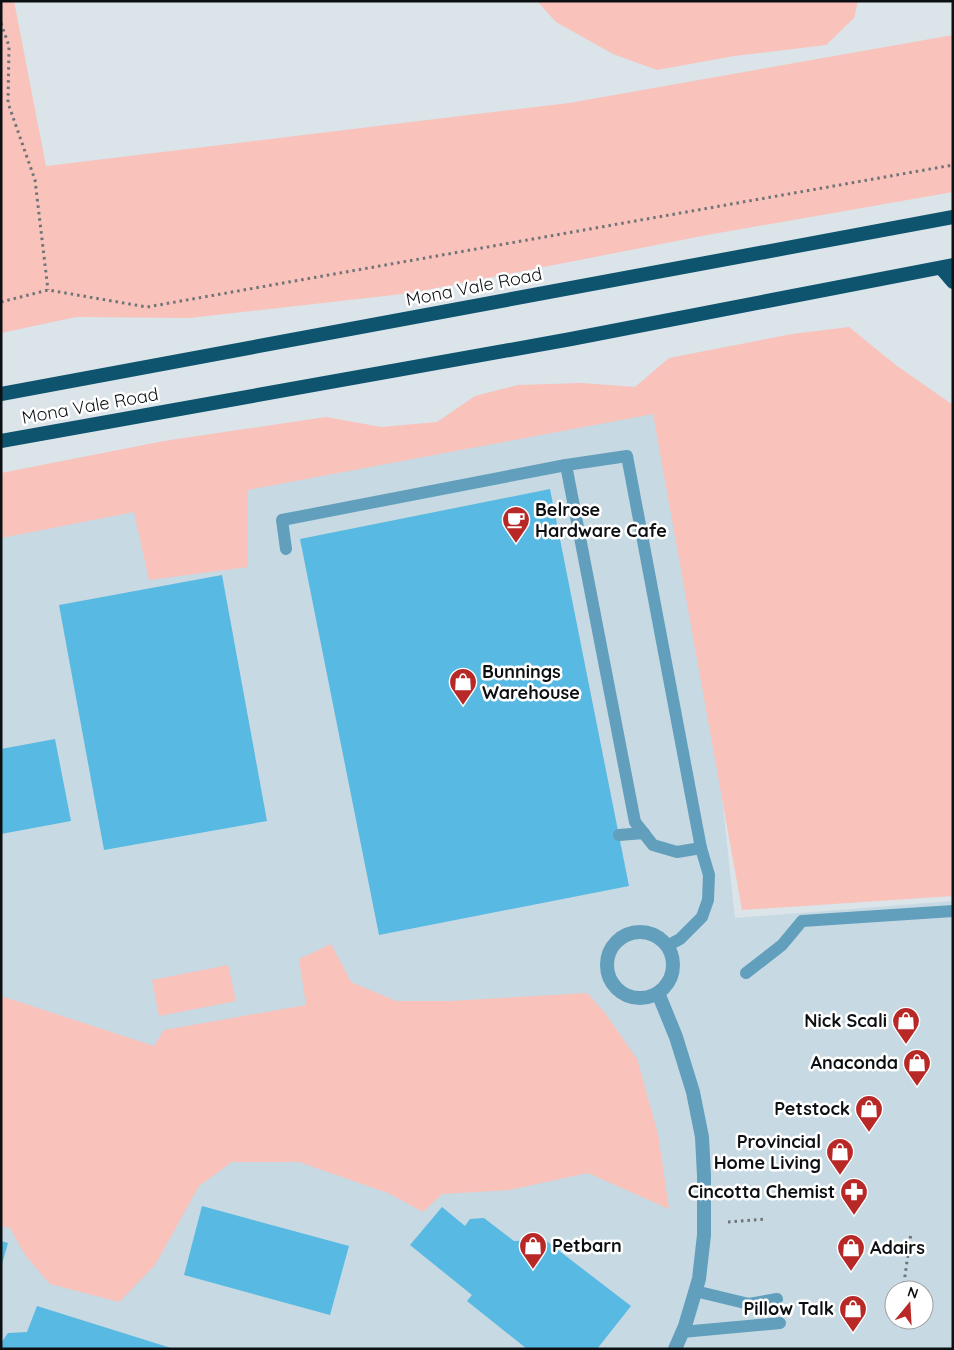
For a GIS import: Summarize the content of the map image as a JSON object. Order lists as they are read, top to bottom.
{
  "streets": {
    "highway": ["Mona Vale Road"]
  },
  "places": {
    "cafe": ["Belrose Hardware Cafe"],
    "shop": [
      "Bunnings Warehouse",
      "Nick Scali",
      "Anaconda",
      "Petstock",
      "Provincial Home Living",
      "Petbarn",
      "Adairs",
      "Pillow Talk"
    ],
    "pharmacy": ["Cincotta Chemist"]
  },
  "north": "top"
}
